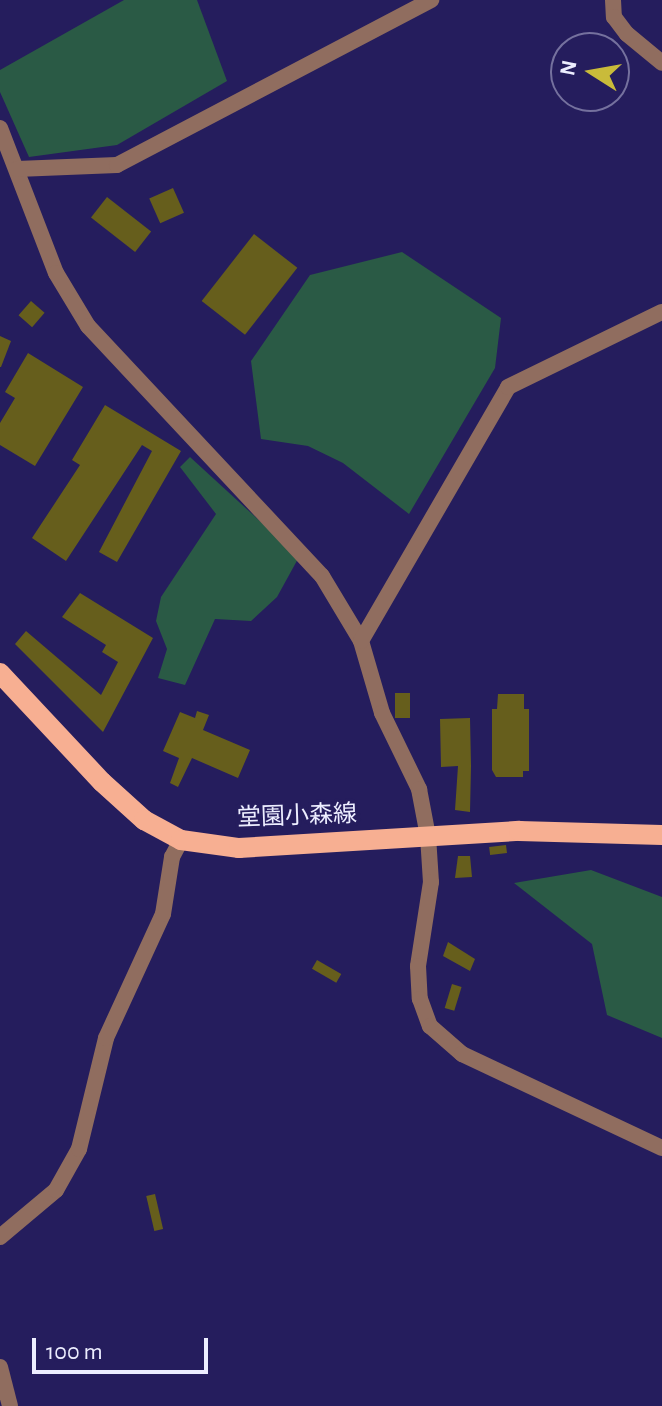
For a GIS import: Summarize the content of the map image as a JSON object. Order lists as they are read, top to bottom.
{
  "streets": {
    "main road": ["堂園小森線"]
  },
  "scale_bar": "100 m",
  "north": "left"
}
